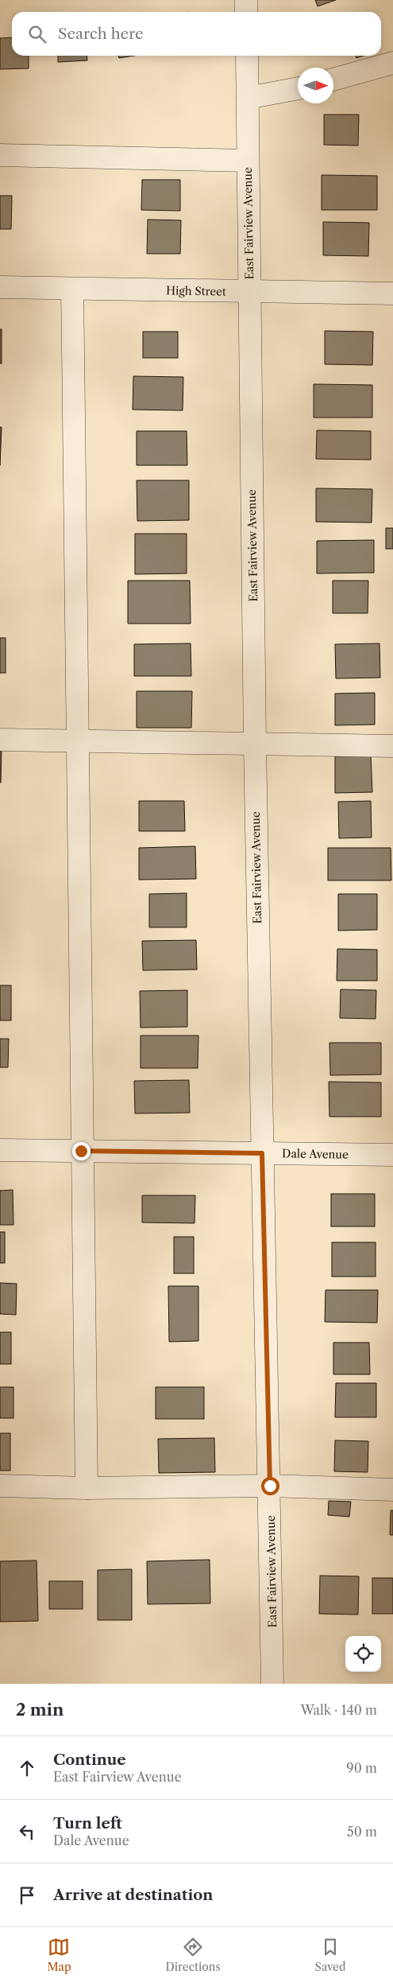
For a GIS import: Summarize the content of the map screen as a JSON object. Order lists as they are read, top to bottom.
{
  "streets": {
    "street": ["East Fairview Avenue", "High Street", "Dale Avenue"]
  },
  "crossings": [
    ["East Fairview Avenue", "High Street"],
    ["East Fairview Avenue", "Dale Avenue"]
  ],
  "north": "right",
  "page": {
    "search": "Search here",
    "heading": ["2 min", "Walk · 140 m"],
    "list": [
      ["Continue", "East Fairview Avenue", "90 m"],
      ["Turn left", "Dale Avenue", "50 m"],
      "Arrive at destination"
    ],
    "nav": ["Map", "Directions", "Saved"]
  }
}
